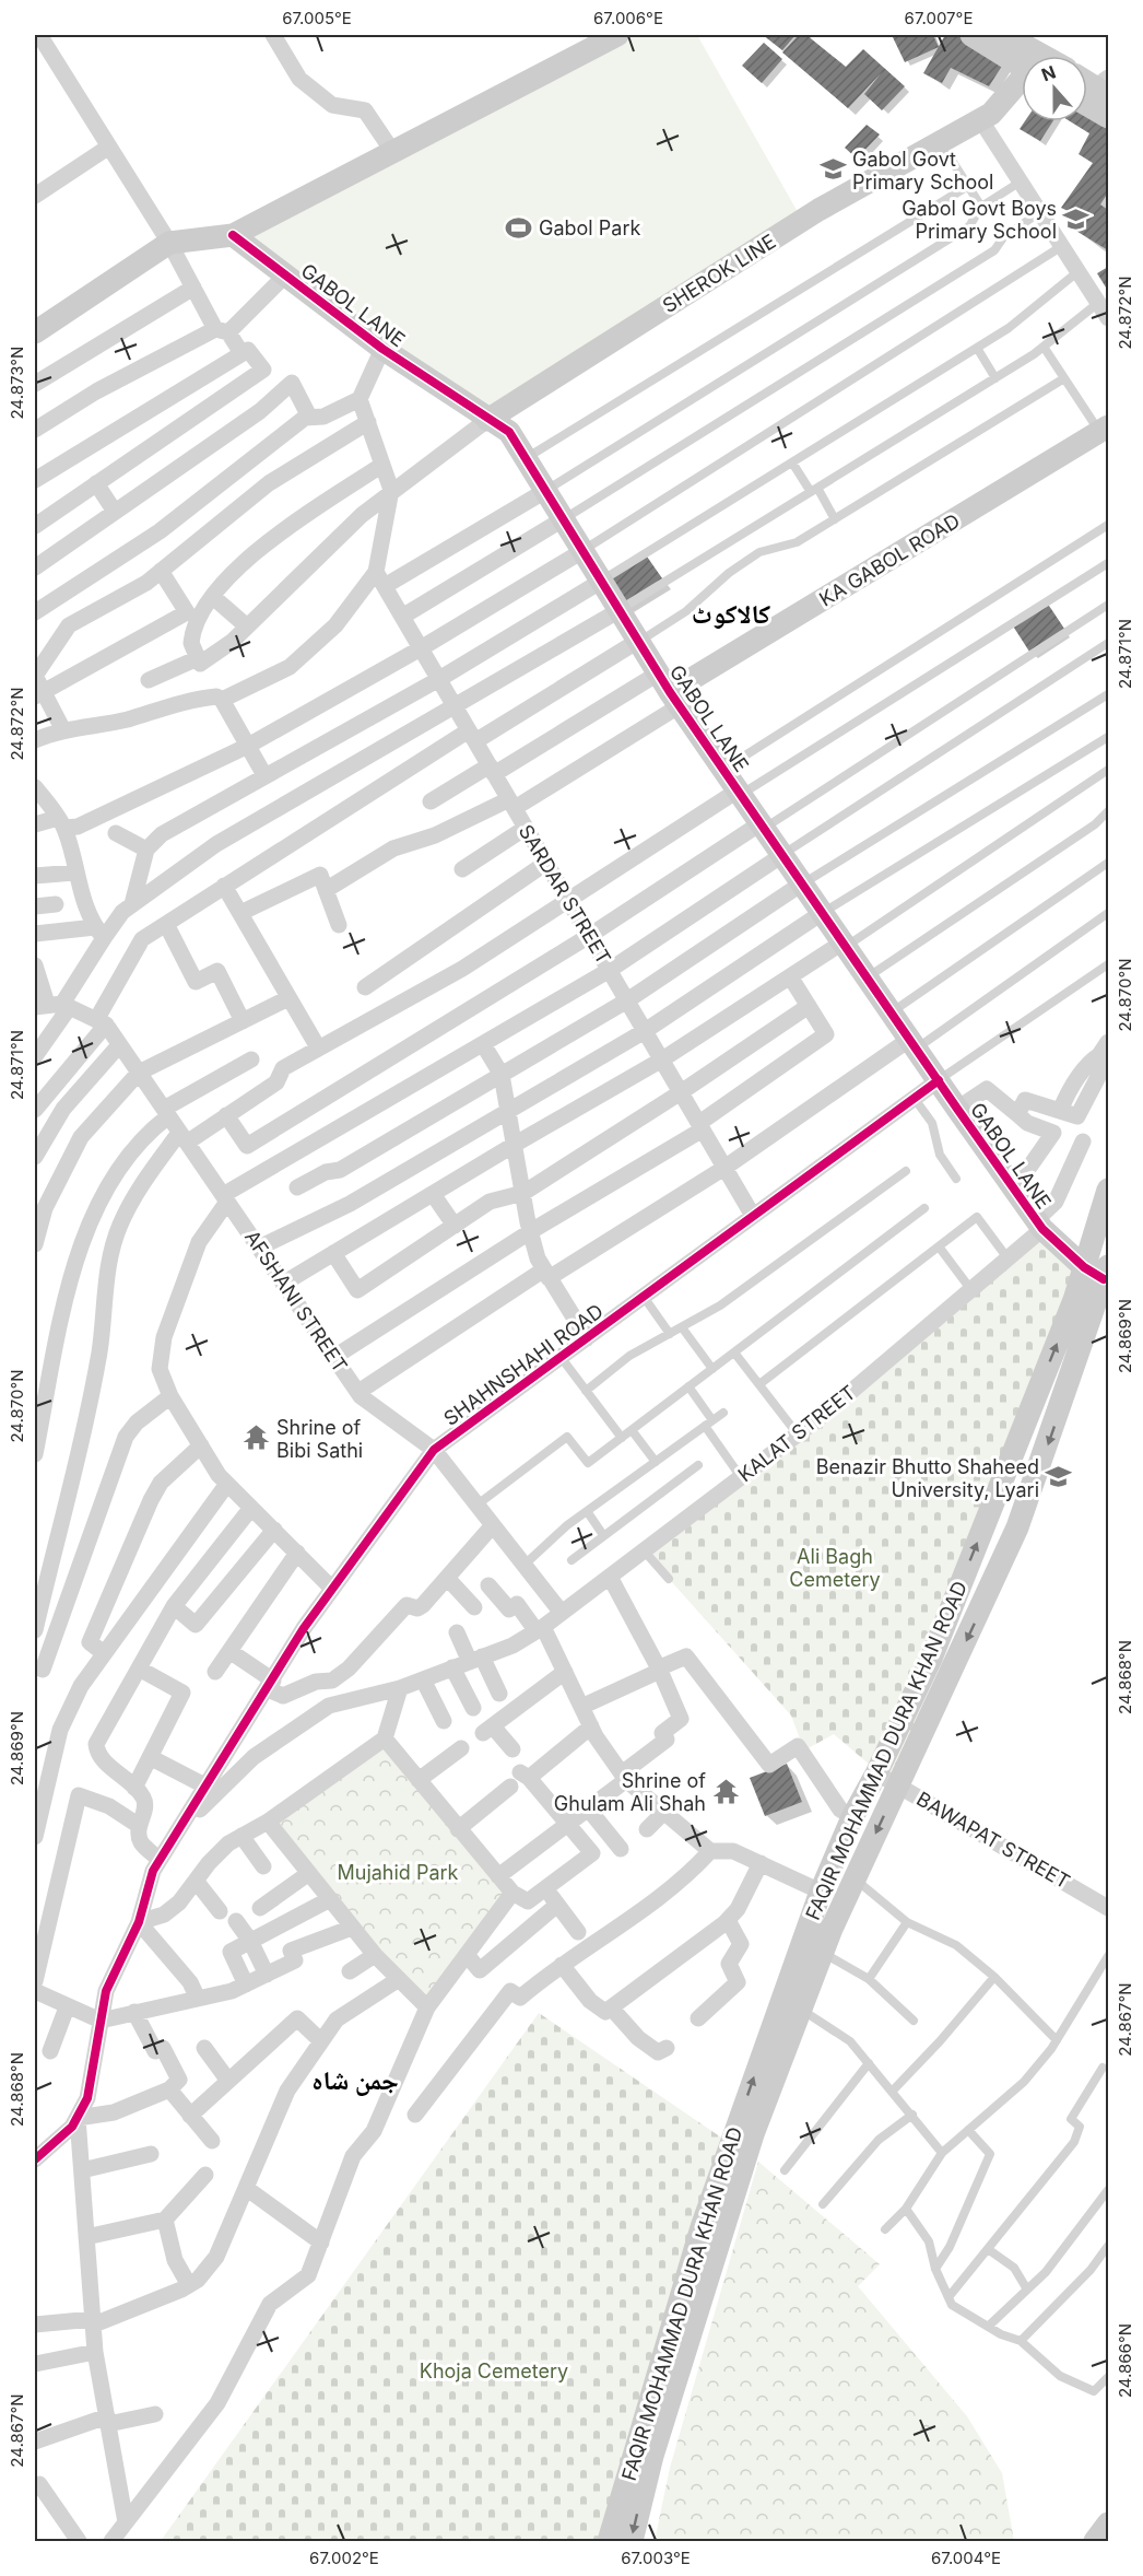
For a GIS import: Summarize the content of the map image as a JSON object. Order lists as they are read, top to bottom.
{
  "streets": {
    "street": [
      "SHEROK LINE",
      "GABOL LANE",
      "KA GABOL ROAD",
      "SARDAR STREET",
      "AFSHANI STREET",
      "SHAHNSHAHI ROAD",
      "KALAT STREET",
      "FAQIR MOHAMMAD DURA KHAN ROAD",
      "BAWAPAT STREET"
    ]
  },
  "crossings": [
    ["SHEROK LINE", "GABOL LANE"],
    ["GABOL LANE", "KA GABOL ROAD"],
    ["GABOL LANE", "SHAHNSHAHI ROAD"],
    ["GABOL LANE", "KALAT STREET"],
    ["GABOL LANE", "FAQIR MOHAMMAD DURA KHAN ROAD"],
    ["SARDAR STREET", "SHAHNSHAHI ROAD"],
    ["AFSHANI STREET", "SHAHNSHAHI ROAD"],
    ["AFSHANI STREET", "KALAT STREET"],
    ["SHAHNSHAHI ROAD", "KALAT STREET"],
    ["FAQIR MOHAMMAD DURA KHAN ROAD", "BAWAPAT STREET"]
  ],
  "districts": ["کالاکوٹ", "جمن شاہ"],
  "parks": ["Ali Bagh Cemetery", "Mujahid Park", "Khoja Cemetery"],
  "places": {
    "school or university": ["Gabol Govt Primary School", "Gabol Govt Boys Primary School", "Benazir Bhutto Shaheed University, Lyari"],
    "sports": ["Gabol Park"],
    "temple": ["Shrine of Bibi Sathi", "Shrine of Ghulam Ali Shah"]
  },
  "north": "top",
  "coordinates": [
    "67.005°E",
    "67.006°E",
    "67.007°E",
    "24.872°N",
    "24.873°N",
    "24.871°N",
    "24.870°N",
    "24.869°N",
    "24.868°N",
    "24.867°N",
    "24.866°N",
    "67.002°E",
    "67.003°E",
    "67.004°E"
  ]
}
